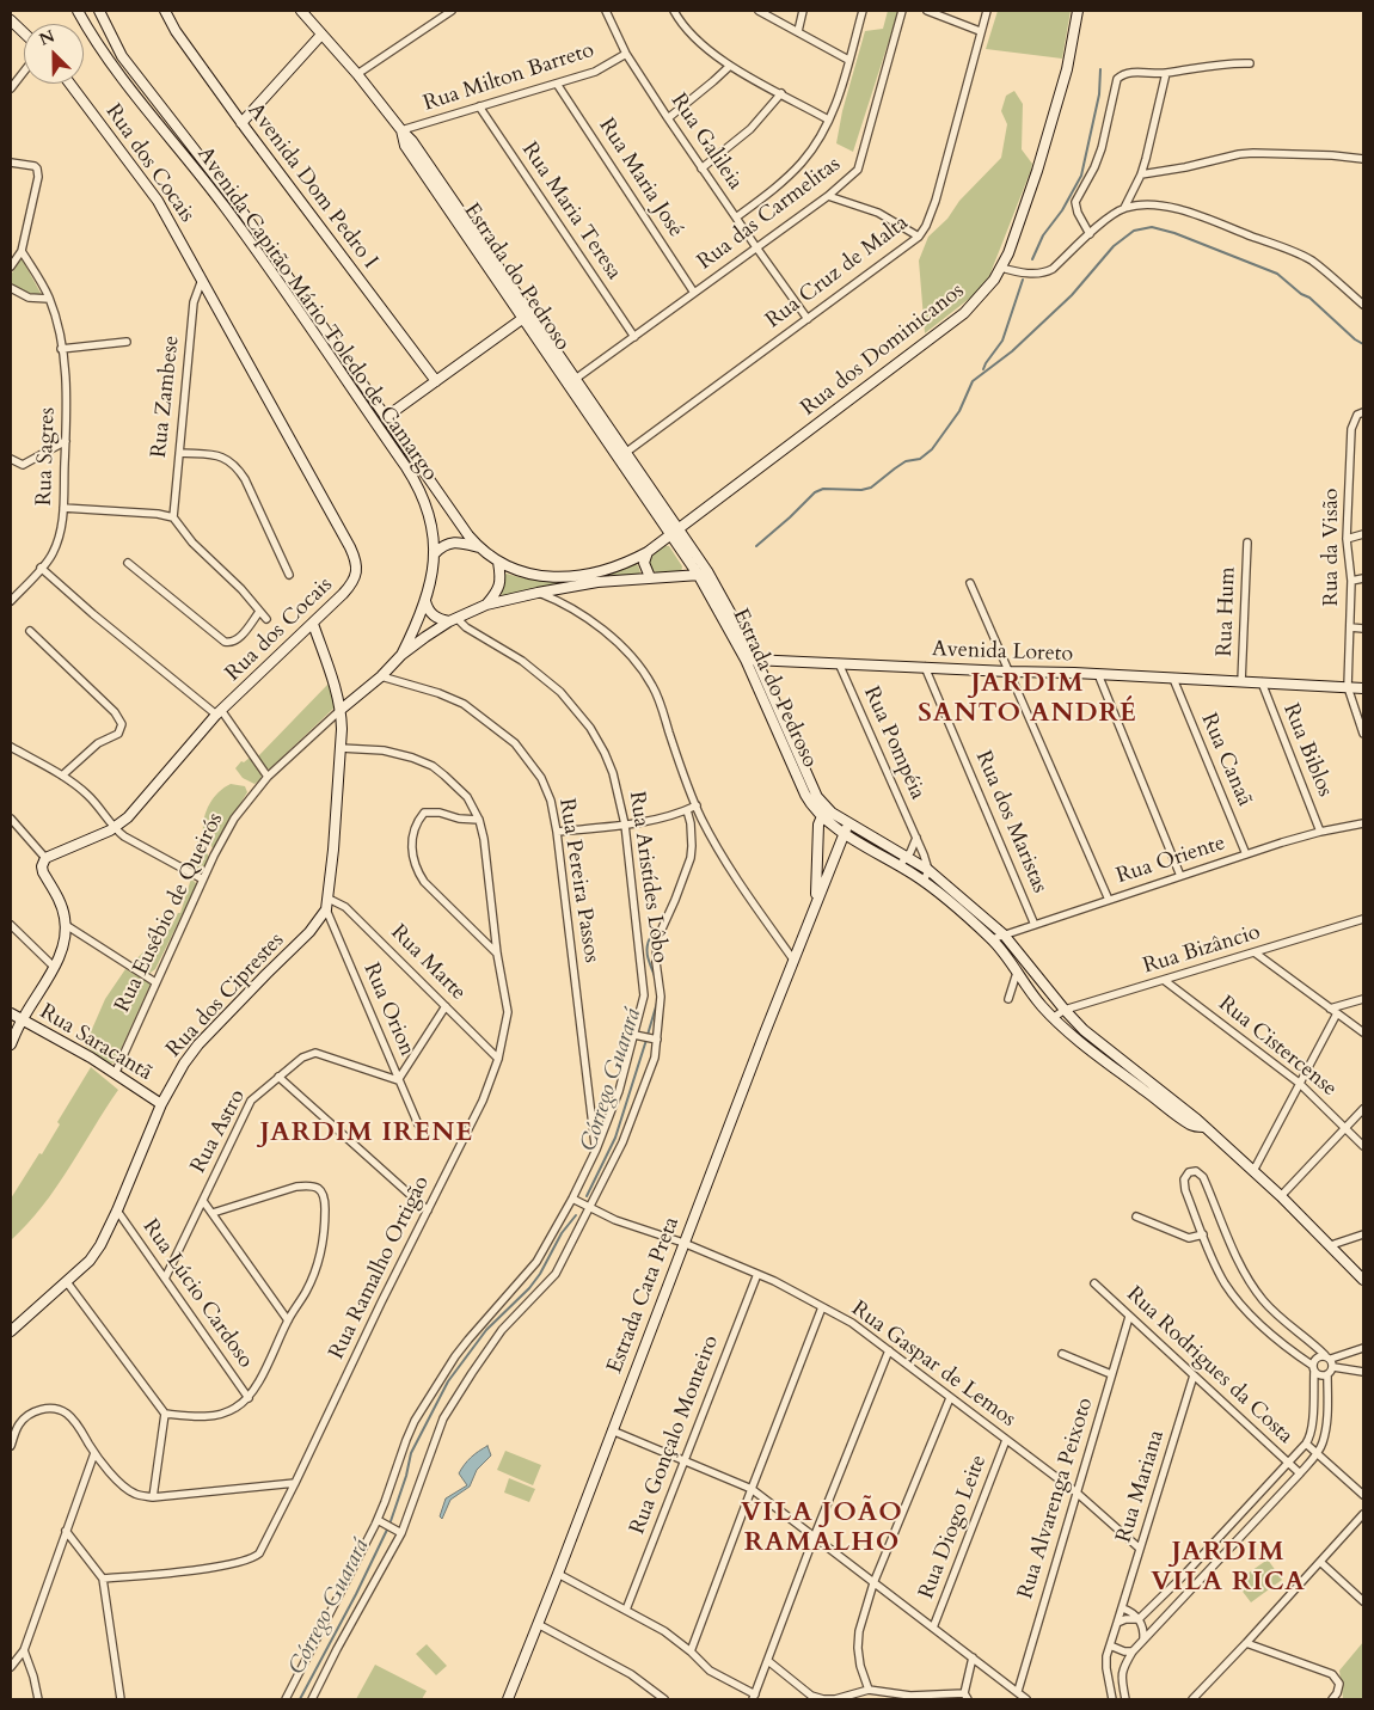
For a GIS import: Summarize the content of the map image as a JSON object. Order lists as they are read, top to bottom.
{
  "streets": {
    "street": [
      "Rua Milton Barreto",
      "Rua Galileia",
      "Rua dos Cocais",
      "Rua Maria José",
      "Avenida Dom Pedro I",
      "Rua Maria Teresa",
      "Rua das Carmelitas",
      "Rua Cruz de Malta",
      "Estrada do Pedroso",
      "Avenida Capitão Mário Toledo de Camargo",
      "Rua dos Dominicanos",
      "Rua Zambese",
      "Rua Sagres",
      "Rua da Visão",
      "Rua Hum",
      "Avenida Loreto",
      "Rua Pompéia",
      "Rua Biblos",
      "Rua Canaã",
      "Rua dos Maristas",
      "Rua Oriente",
      "Rua Aristídes Lôbo",
      "Rua Pereira Passos",
      "Rua Eusébio de Queirós",
      "Rua Bizâncio",
      "Rua Marte",
      "Rua dos Ciprestes",
      "Rua Orion",
      "Rua Saracantã",
      "Rua Cistercense",
      "Rua Astro",
      "Rua Ramalho Ortigão",
      "Rua Lúcio Cardoso",
      "Estrada Cata Preta",
      "Rua Gaspar de Lemos",
      "Rua Rodrigues da Costa",
      "Rua Gonçalo Monteiro",
      "Rua Mariana",
      "Rua Alvarenga Peixoto",
      "Rua Diogo Leite"
    ]
  },
  "crossings": [
    ["Rua Milton Barreto", "Rua Galileia"],
    ["Rua Milton Barreto", "Rua Maria José"],
    ["Rua Milton Barreto", "Rua Maria Teresa"],
    ["Rua Milton Barreto", "Estrada do Pedroso"],
    ["Rua Galileia", "Rua das Carmelitas"],
    ["Rua Galileia", "Rua Cruz de Malta"],
    ["Rua dos Cocais", "Rua Zambese"],
    ["Rua dos Cocais", "Rua dos Ciprestes"],
    ["Rua Maria José", "Rua das Carmelitas"],
    ["Rua Maria Teresa", "Rua das Carmelitas"],
    ["Rua das Carmelitas", "Estrada do Pedroso"],
    ["Rua Cruz de Malta", "Estrada do Pedroso"],
    ["Estrada do Pedroso", "Rua dos Dominicanos"],
    ["Estrada do Pedroso", "Avenida Loreto"],
    ["Estrada do Pedroso", "Rua Pompéia"],
    ["Estrada do Pedroso", "Rua Oriente"],
    ["Estrada do Pedroso", "Rua Eusébio de Queirós"],
    ["Estrada do Pedroso", "Rua Bizâncio"],
    ["Estrada do Pedroso", "Estrada Cata Preta"],
    ["Avenida Capitão Mário Toledo de Camargo", "Rua Aristídes Lôbo"],
    ["Avenida Capitão Mário Toledo de Camargo", "Rua Eusébio de Queirós"],
    ["Rua da Visão", "Avenida Loreto"],
    ["Rua Hum", "Avenida Loreto"],
    ["Avenida Loreto", "Rua Pompéia"],
    ["Avenida Loreto", "Rua Biblos"],
    ["Avenida Loreto", "Rua Canaã"],
    ["Avenida Loreto", "Rua dos Maristas"],
    ["Rua Biblos", "Rua Oriente"],
    ["Rua Canaã", "Rua Oriente"],
    ["Rua dos Maristas", "Rua Oriente"],
    ["Rua Aristídes Lôbo", "Rua Eusébio de Queirós"],
    ["Rua Pereira Passos", "Rua Eusébio de Queirós"],
    ["Rua Eusébio de Queirós", "Rua dos Ciprestes"],
    ["Rua Eusébio de Queirós", "Rua Saracantã"],
    ["Rua Bizâncio", "Rua Cistercense"],
    ["Rua Marte", "Rua dos Ciprestes"],
    ["Rua Marte", "Rua Ramalho Ortigão"],
    ["Rua dos Ciprestes", "Rua Orion"],
    ["Rua dos Ciprestes", "Rua Saracantã"],
    ["Rua dos Ciprestes", "Rua Ramalho Ortigão"],
    ["Rua dos Ciprestes", "Rua Lúcio Cardoso"],
    ["Rua Orion", "Rua Astro"],
    ["Rua Astro", "Rua Lúcio Cardoso"],
    ["Estrada Cata Preta", "Rua Gaspar de Lemos"],
    ["Rua Gaspar de Lemos", "Rua Gonçalo Monteiro"],
    ["Rua Gaspar de Lemos", "Rua Mariana"],
    ["Rua Gaspar de Lemos", "Rua Alvarenga Peixoto"],
    ["Rua Gaspar de Lemos", "Rua Diogo Leite"],
    ["Rua Rodrigues da Costa", "Rua Mariana"],
    ["Rua Rodrigues da Costa", "Rua Alvarenga Peixoto"]
  ],
  "districts": [
    "JARDIM SANTO ANDRÉ",
    "JARDIM IRENE",
    "VILA JOÃO RAMALHO",
    "JARDIM VILA RICA"
  ],
  "water": ["Córrego Guarará"],
  "north": "top left"
}
